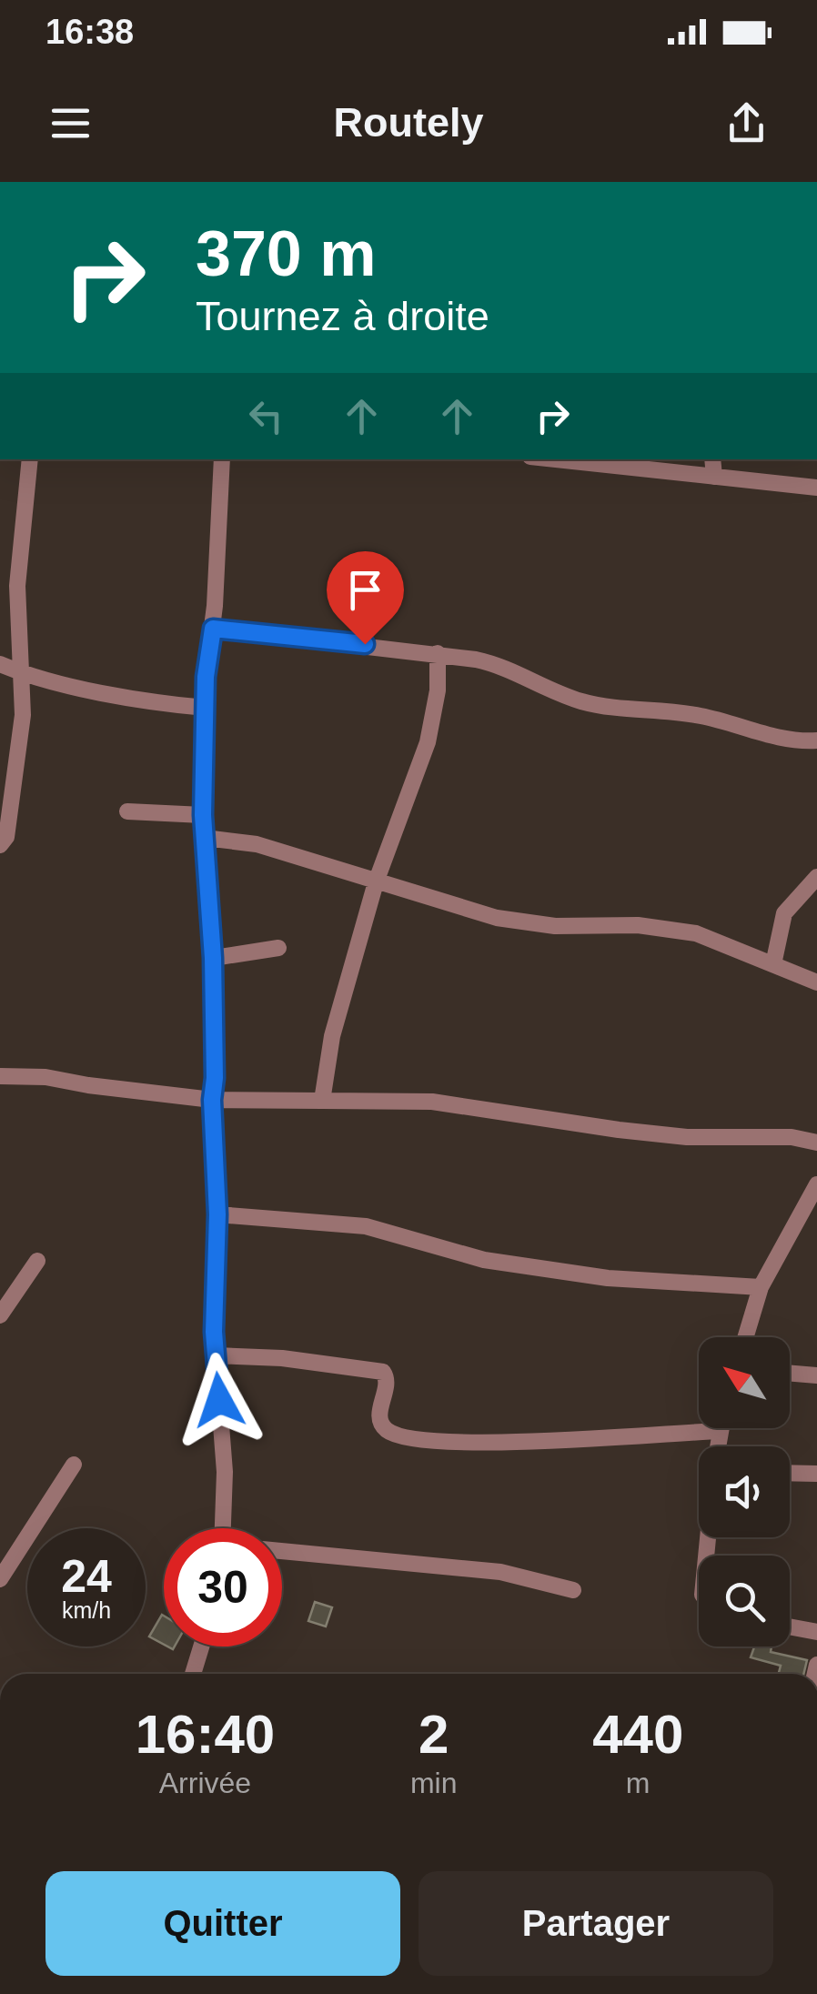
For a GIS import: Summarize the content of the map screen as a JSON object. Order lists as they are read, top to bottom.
{
  "north": "top left",
  "page": {
    "status": "16:38",
    "header": "Routely",
    "turn": ["370 m", "Tournez à droite"],
    "speed": "24 km/h",
    "limit": "30",
    "eta": [
      "16:40",
      "Arrivée",
      "2",
      "min",
      "440",
      "m"
    ],
    "buttons": ["Quitter", "Partager"]
  }
}
